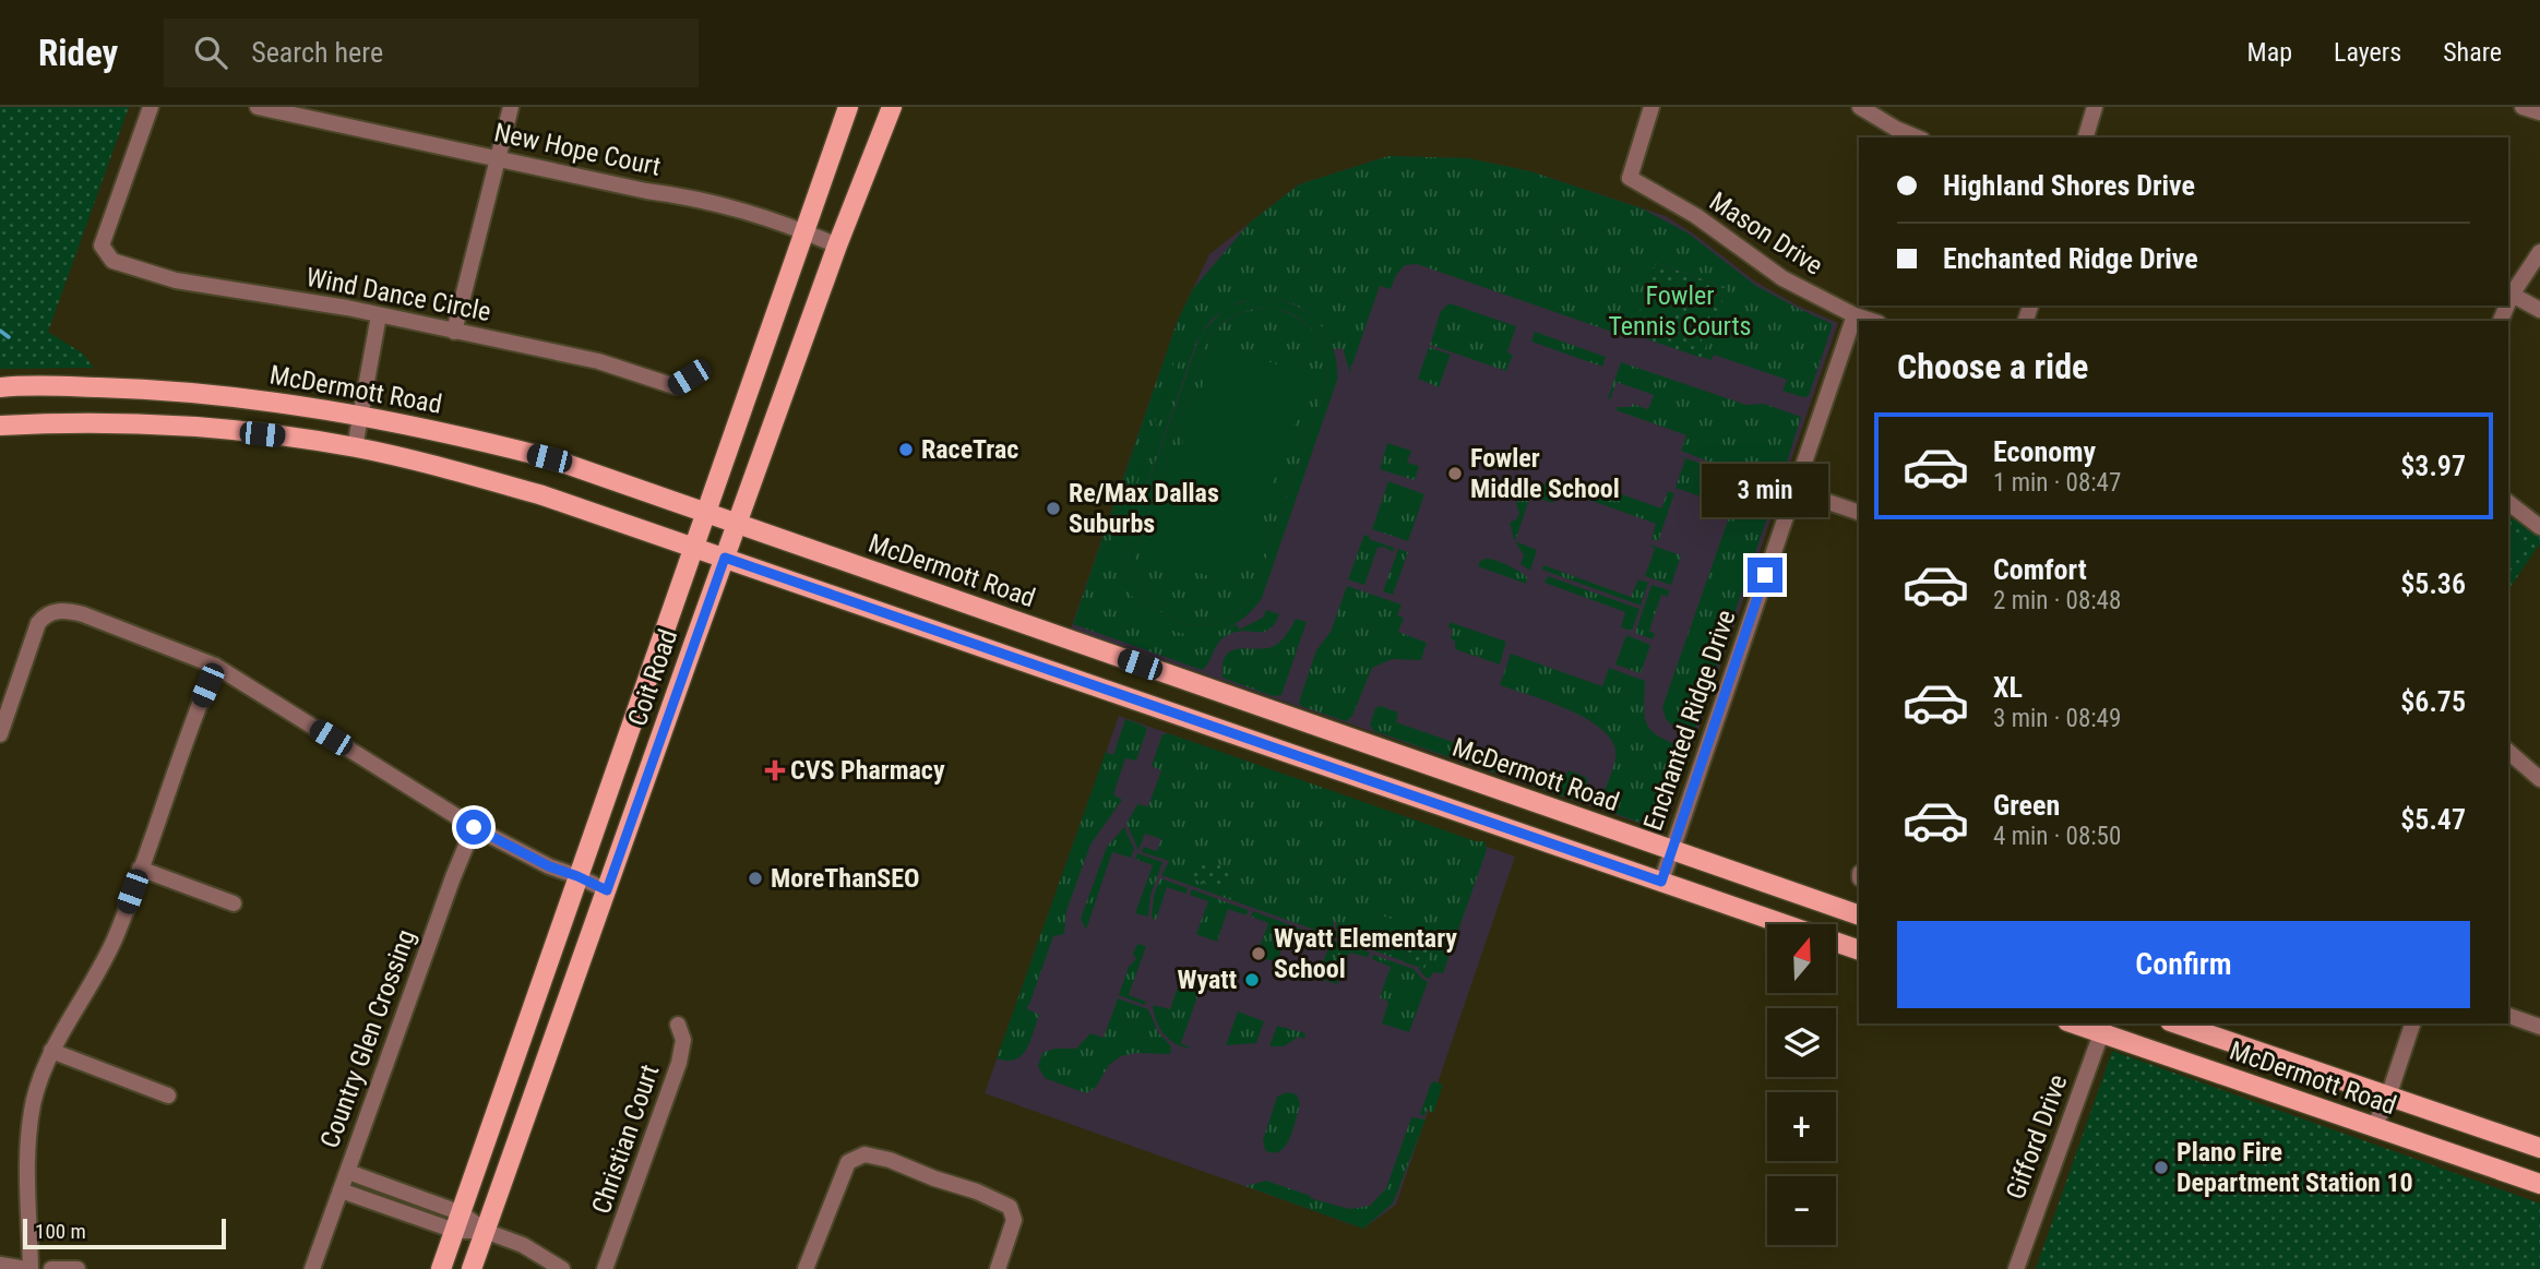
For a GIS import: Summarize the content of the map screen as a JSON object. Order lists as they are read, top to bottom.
{
  "streets": {
    "main road": ["McDermott Road", "Coit Road"],
    "street": [
      "New Hope Court",
      "Mason Drive",
      "Wind Dance Circle",
      "Enchanted Ridge Drive",
      "Country Glen Crossing",
      "Gifford Drive",
      "Christian Court"
    ]
  },
  "crossings": [
    ["New Hope Court", "Coit Road"],
    ["Mason Drive", "Enchanted Ridge Drive"],
    ["McDermott Road", "Coit Road"],
    ["McDermott Road", "Enchanted Ridge Drive"],
    ["McDermott Road", "Gifford Drive"]
  ],
  "parks": ["Fowler Tennis Courts"],
  "places": {
    "other": [
      "RaceTrac",
      "Fowler Middle School",
      "Re/Max Dallas Suburbs",
      "MoreThanSEO",
      "Wyatt Elementary School",
      "Wyatt",
      "Plano Fire Department Station 10"
    ],
    "health": ["CVS Pharmacy"]
  },
  "scale_bar": "100 m",
  "north": "top",
  "page": {
    "header": "Ridey",
    "search": "Search here",
    "nav": ["Map", "Layers", "Share"],
    "banner": ["Highland Shores Drive", "Enchanted Ridge Drive"],
    "heading": "Choose a ride",
    "list": [
      {
        "name": "Economy",
        "note": "1 min · 08:47",
        "value": "$3.97"
      },
      {
        "name": "Comfort",
        "note": "2 min · 08:48",
        "value": "$5.36"
      },
      {
        "name": "XL",
        "note": "3 min · 08:49",
        "value": "$6.75"
      },
      {
        "name": "Green",
        "note": "4 min · 08:50",
        "value": "$5.47"
      }
    ],
    "bubble": "3 min",
    "buttons": "Confirm",
    "map_buttons": ["+", "−"],
    "scale": "100 m"
  }
}
